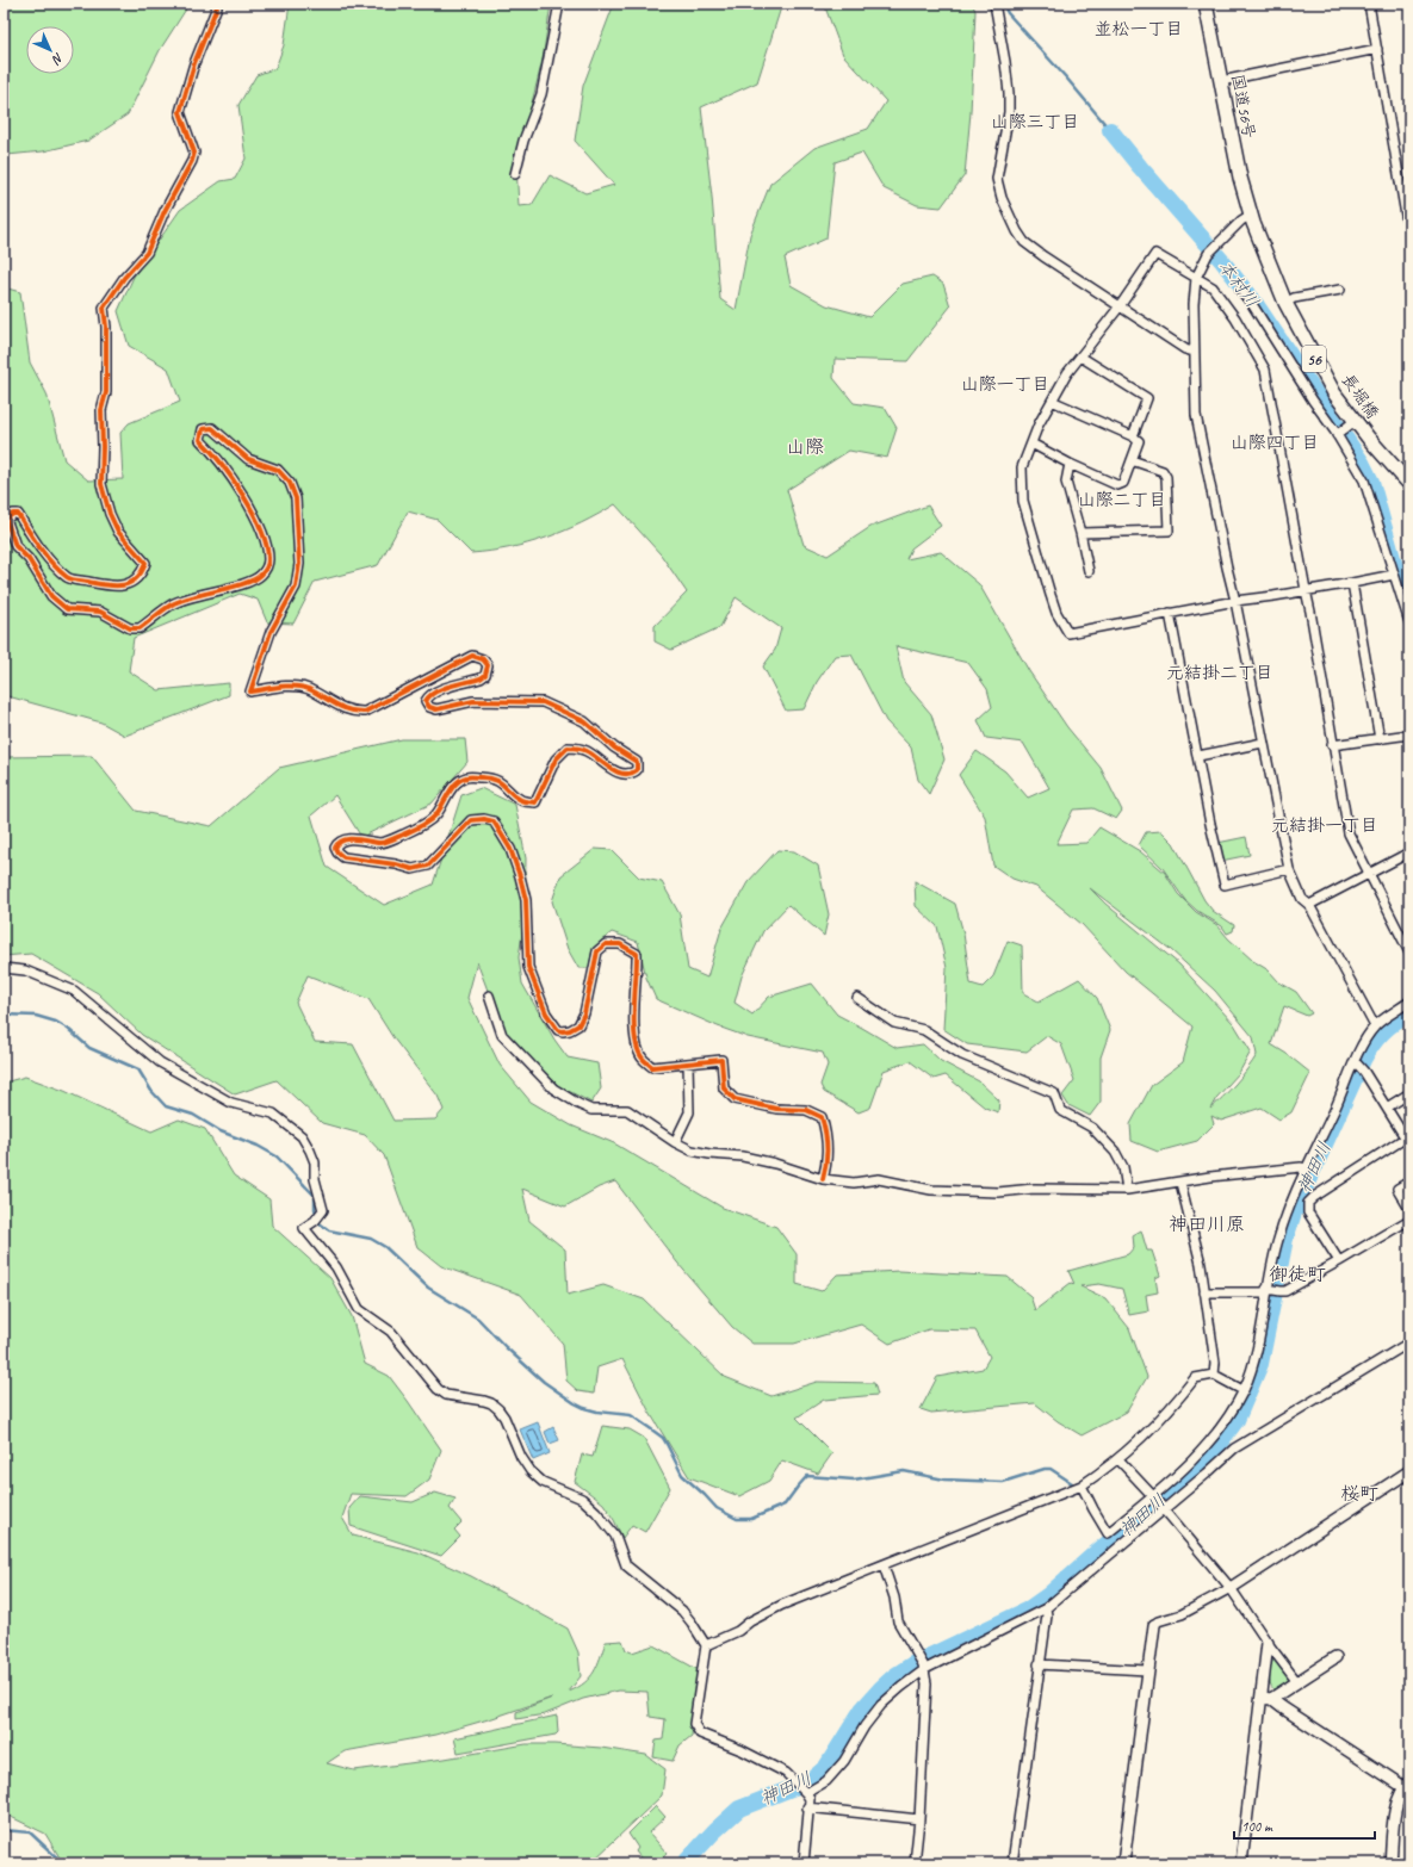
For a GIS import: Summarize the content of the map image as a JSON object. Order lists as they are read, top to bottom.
{
  "streets": {
    "highway": ["国道56号", "56", "長堀橋"]
  },
  "crossings": [
    ["国道56号", "長堀橋"]
  ],
  "districts": [
    "並松一丁目",
    "山際三丁目",
    "山際一丁目",
    "山際四丁目",
    "山際",
    "山際二丁目",
    "元結掛二丁目",
    "元結掛一丁目",
    "神田川原",
    "御徒町",
    "桜町"
  ],
  "water": ["本村川", "神田川"],
  "scale_bar": "100 m",
  "north": "bottom right"
}
